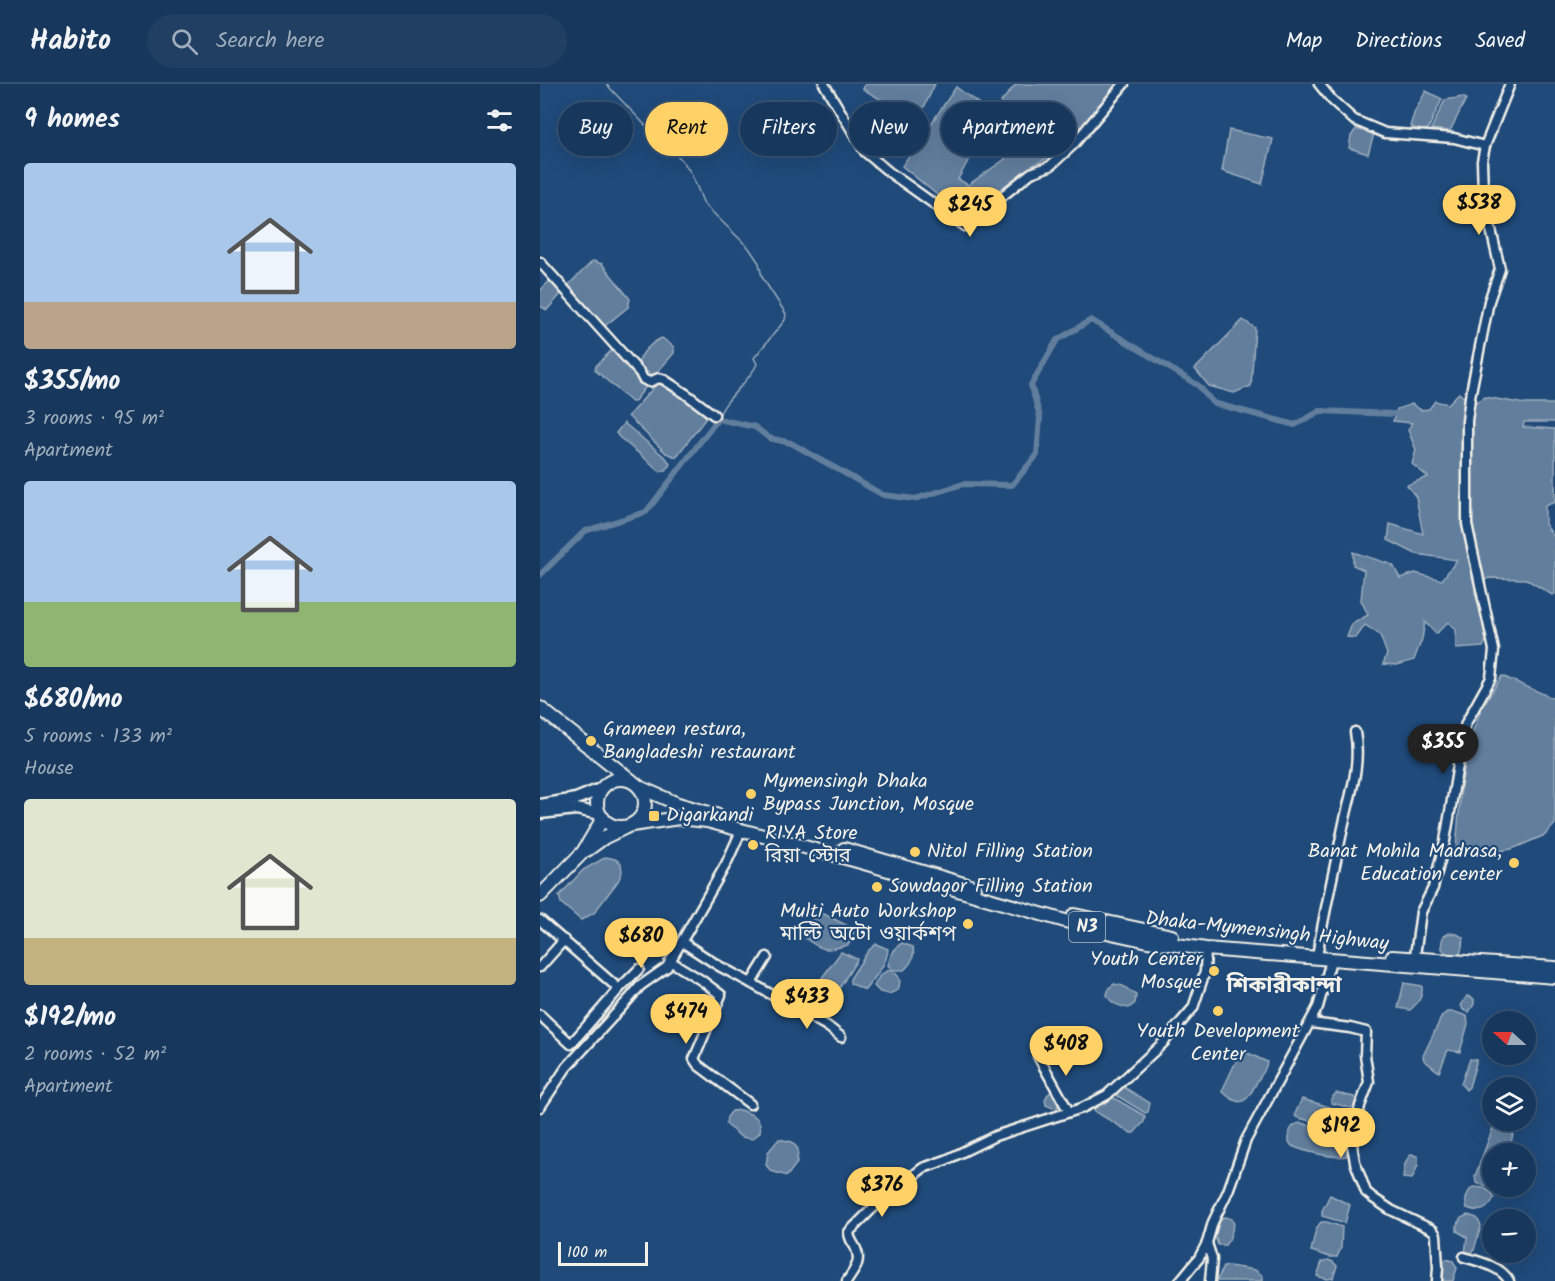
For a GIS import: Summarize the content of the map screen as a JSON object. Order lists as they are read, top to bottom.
{
  "streets": {
    "highway": ["N3", "Dhaka-Mymensingh Highway"]
  },
  "crossings": [
    ["N3", "Dhaka-Mymensingh Highway"]
  ],
  "districts": ["শিকারীকান্দা"],
  "places": {
    "other": [
      "Grameen restura, Bangladeshi restaurant",
      "Mymensingh Dhaka Bypass Junction, Mosque",
      "RIYA Store রিয়া স্টোর",
      "Nitol Filling Station",
      "Banat Mohila Madrasa, Education center",
      "Sowdagor Filling Station",
      "Multi Auto Workshop মাল্টি অটো ওয়ার্কশপ",
      "Youth Center Mosque",
      "Youth Development Center"
    ],
    "transit": ["Digarkandi"]
  },
  "scale_bar": "100 m",
  "north": "left",
  "page": {
    "header": "Habito",
    "search": "Search here",
    "nav": ["Map", "Directions", "Saved"],
    "heading": "9 homes",
    "chip": [
      "Buy",
      "Rent",
      "Filters",
      "New",
      "Apartment"
    ],
    "list": [
      {
        "name": "$355/mo",
        "note": "3 rooms · 95 m² · Apartment"
      },
      {
        "name": "$680/mo",
        "note": "5 rooms · 133 m² · House"
      },
      {
        "name": "$192/mo",
        "note": "2 rooms · 52 m² · Apartment"
      }
    ],
    "price": [
      "$538",
      "$245",
      "$355",
      "$680",
      "$433",
      "$474",
      "$408",
      "$192",
      "$376"
    ],
    "map_buttons": ["+", "−"],
    "scale": "100 m"
  }
}
